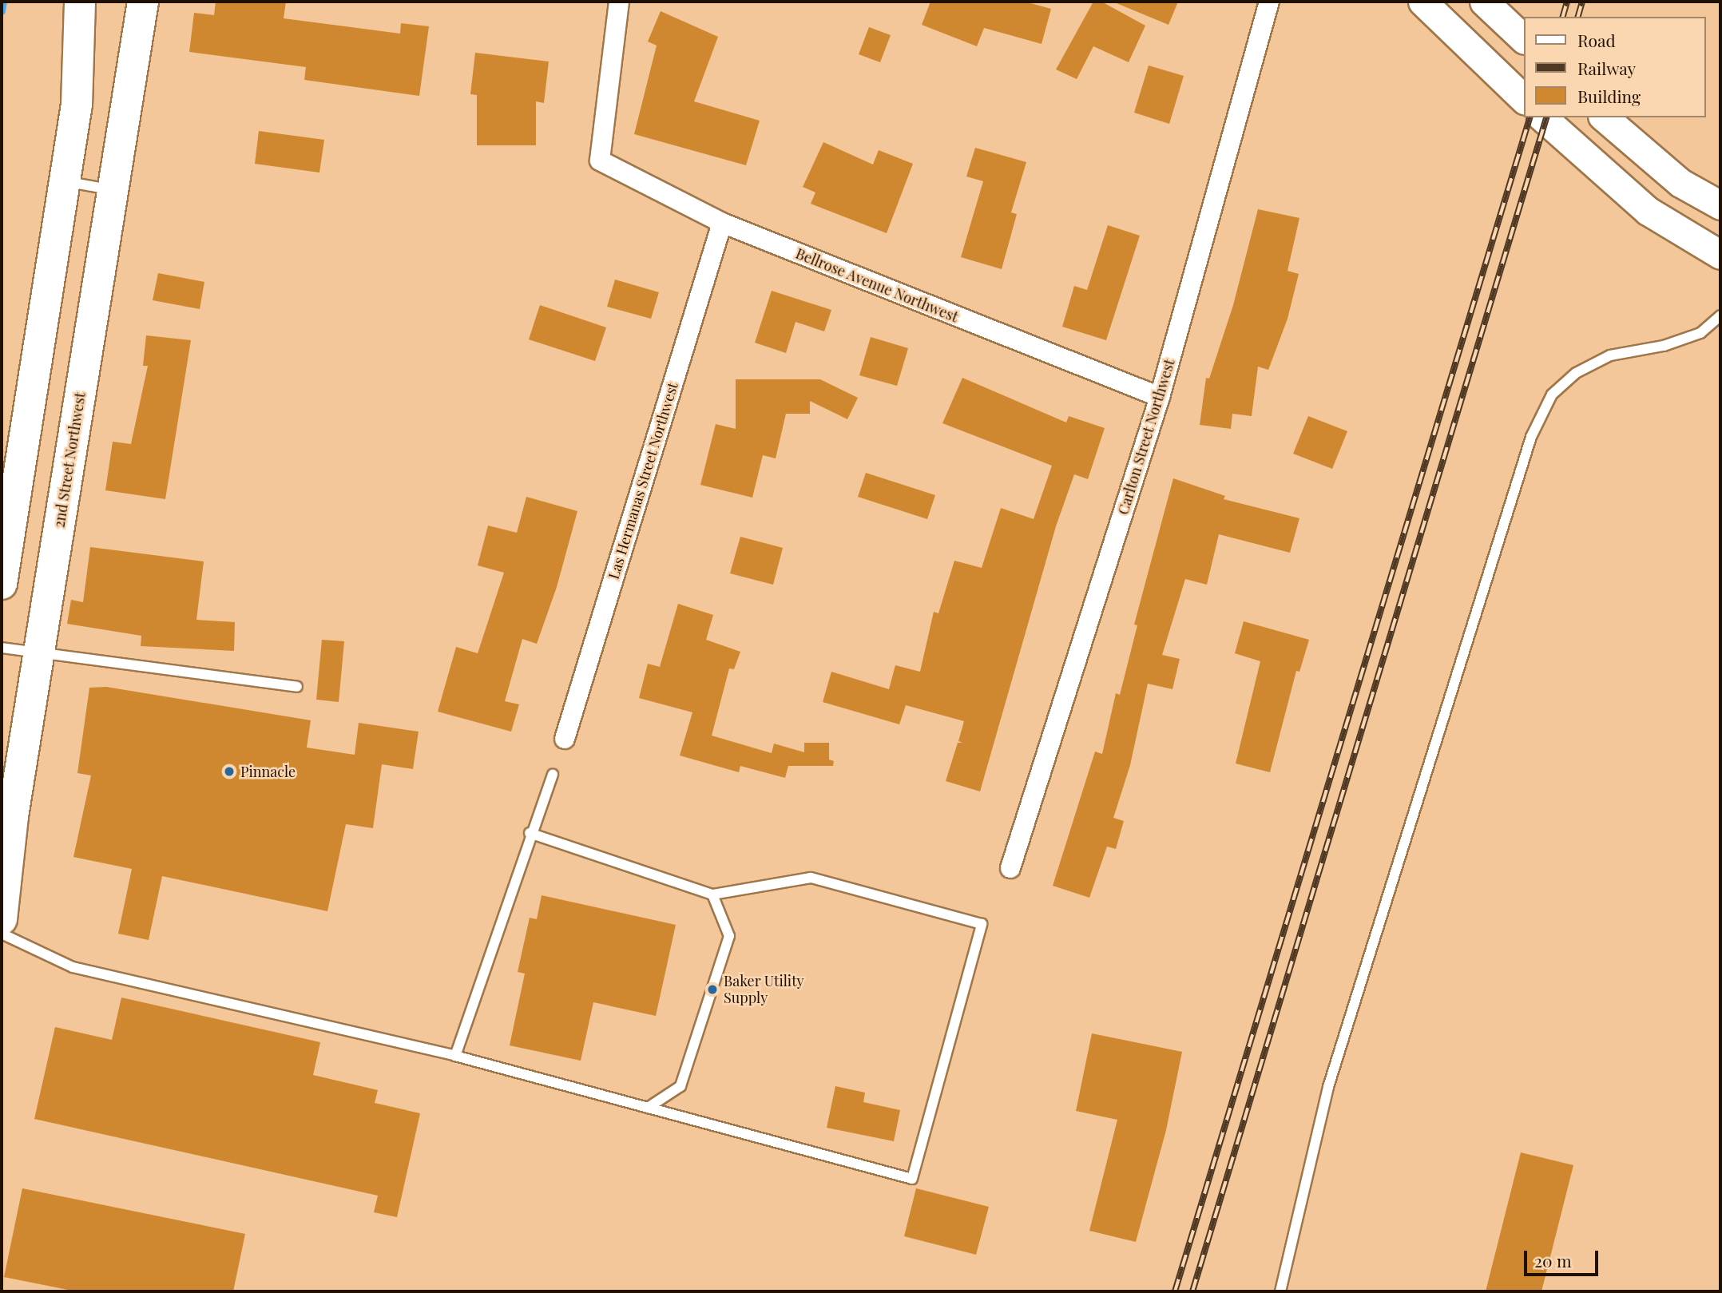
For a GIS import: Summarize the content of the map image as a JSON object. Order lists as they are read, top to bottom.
{
  "streets": {
    "main road": ["2nd Street Northwest"],
    "street": ["Bellrose Avenue Northwest", "Carlton Street Northwest", "Las Hermanas Street Northwest"]
  },
  "crossings": [
    ["Bellrose Avenue Northwest", "Carlton Street Northwest"],
    ["Bellrose Avenue Northwest", "Las Hermanas Street Northwest"]
  ],
  "places": ["Pinnacle", "Baker Utility Supply"],
  "legend": ["Road", "Railway", "Building"],
  "scale_bar": "20 m"
}
